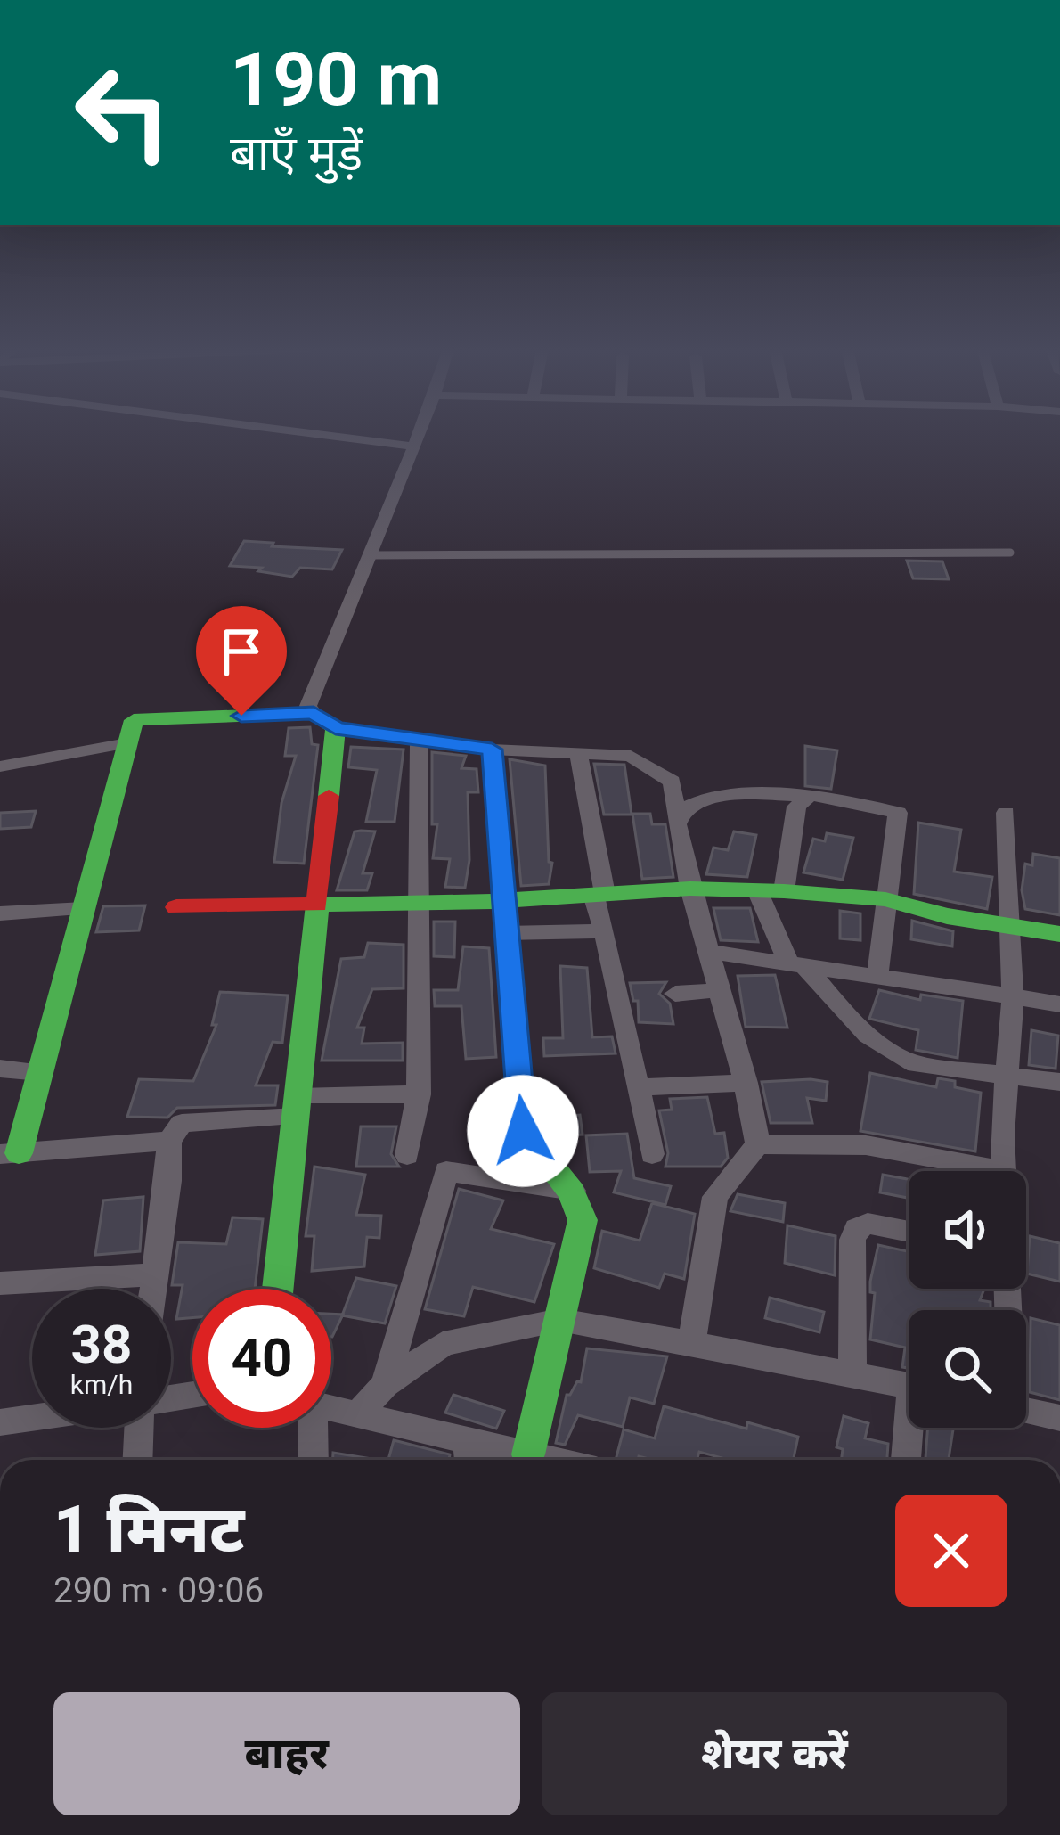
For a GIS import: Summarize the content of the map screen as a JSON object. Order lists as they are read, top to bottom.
{
  "page": {
    "turn": ["190 m", "बाएँ मुड़ें"],
    "speed": "38 km/h",
    "limit": "40",
    "heading": ["1 मिनट", "290 m · 09:06"],
    "buttons": ["बाहर", "शेयर करें"]
  }
}
